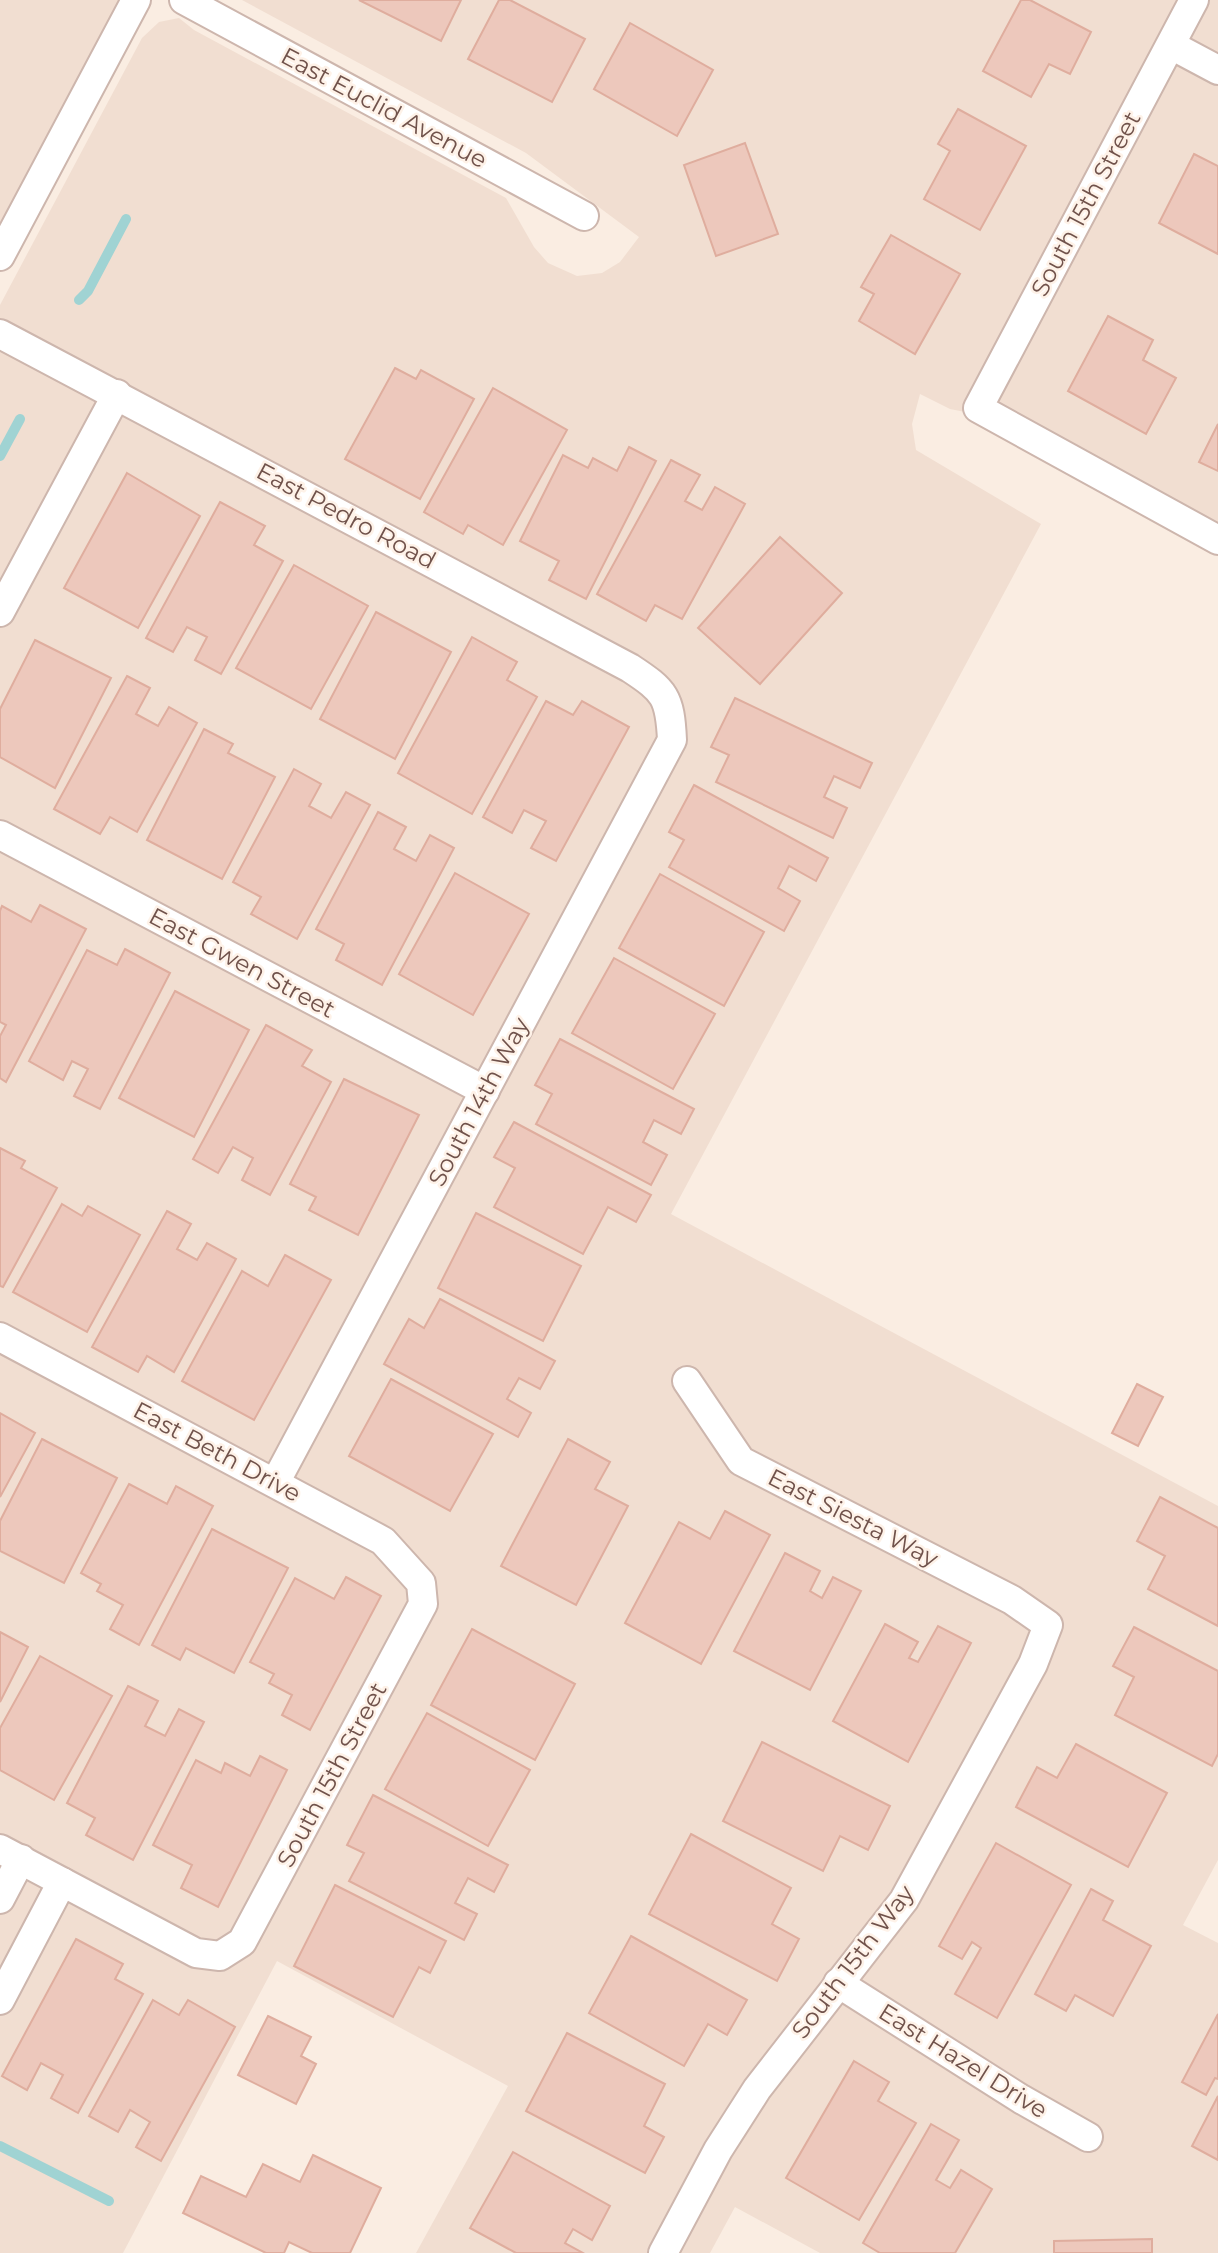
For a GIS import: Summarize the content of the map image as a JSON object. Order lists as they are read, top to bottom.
{
  "streets": {
    "street": [
      "East Euclid Avenue",
      "South 15th Street",
      "East Pedro Road",
      "East Gwen Street",
      "South 14th Way",
      "East Beth Drive",
      "East Siesta Way",
      "South 15th Way",
      "East Hazel Drive"
    ]
  },
  "crossings": [
    ["South 15th Street", "East Beth Drive"],
    ["East Pedro Road", "South 14th Way"],
    ["East Gwen Street", "South 14th Way"],
    ["South 14th Way", "East Beth Drive"],
    ["East Siesta Way", "South 15th Way"],
    ["South 15th Way", "East Hazel Drive"]
  ]
}
